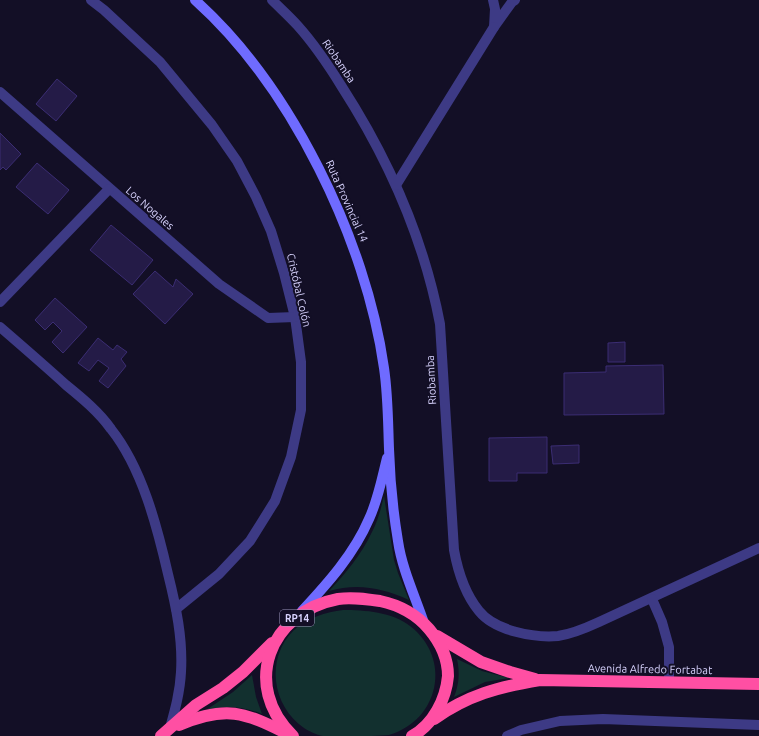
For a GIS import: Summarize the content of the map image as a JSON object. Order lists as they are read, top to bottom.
{
  "streets": {
    "highway": ["Ruta Provincial 14", "RP14", "Avenida Alfredo Fortabat"],
    "street": ["Riobamba", "Los Nogales", "Cristóbal Colón"]
  },
  "crossings": [
    ["Ruta Provincial 14", "Avenida Alfredo Fortabat"],
    ["Los Nogales", "Cristóbal Colón"]
  ]
}
